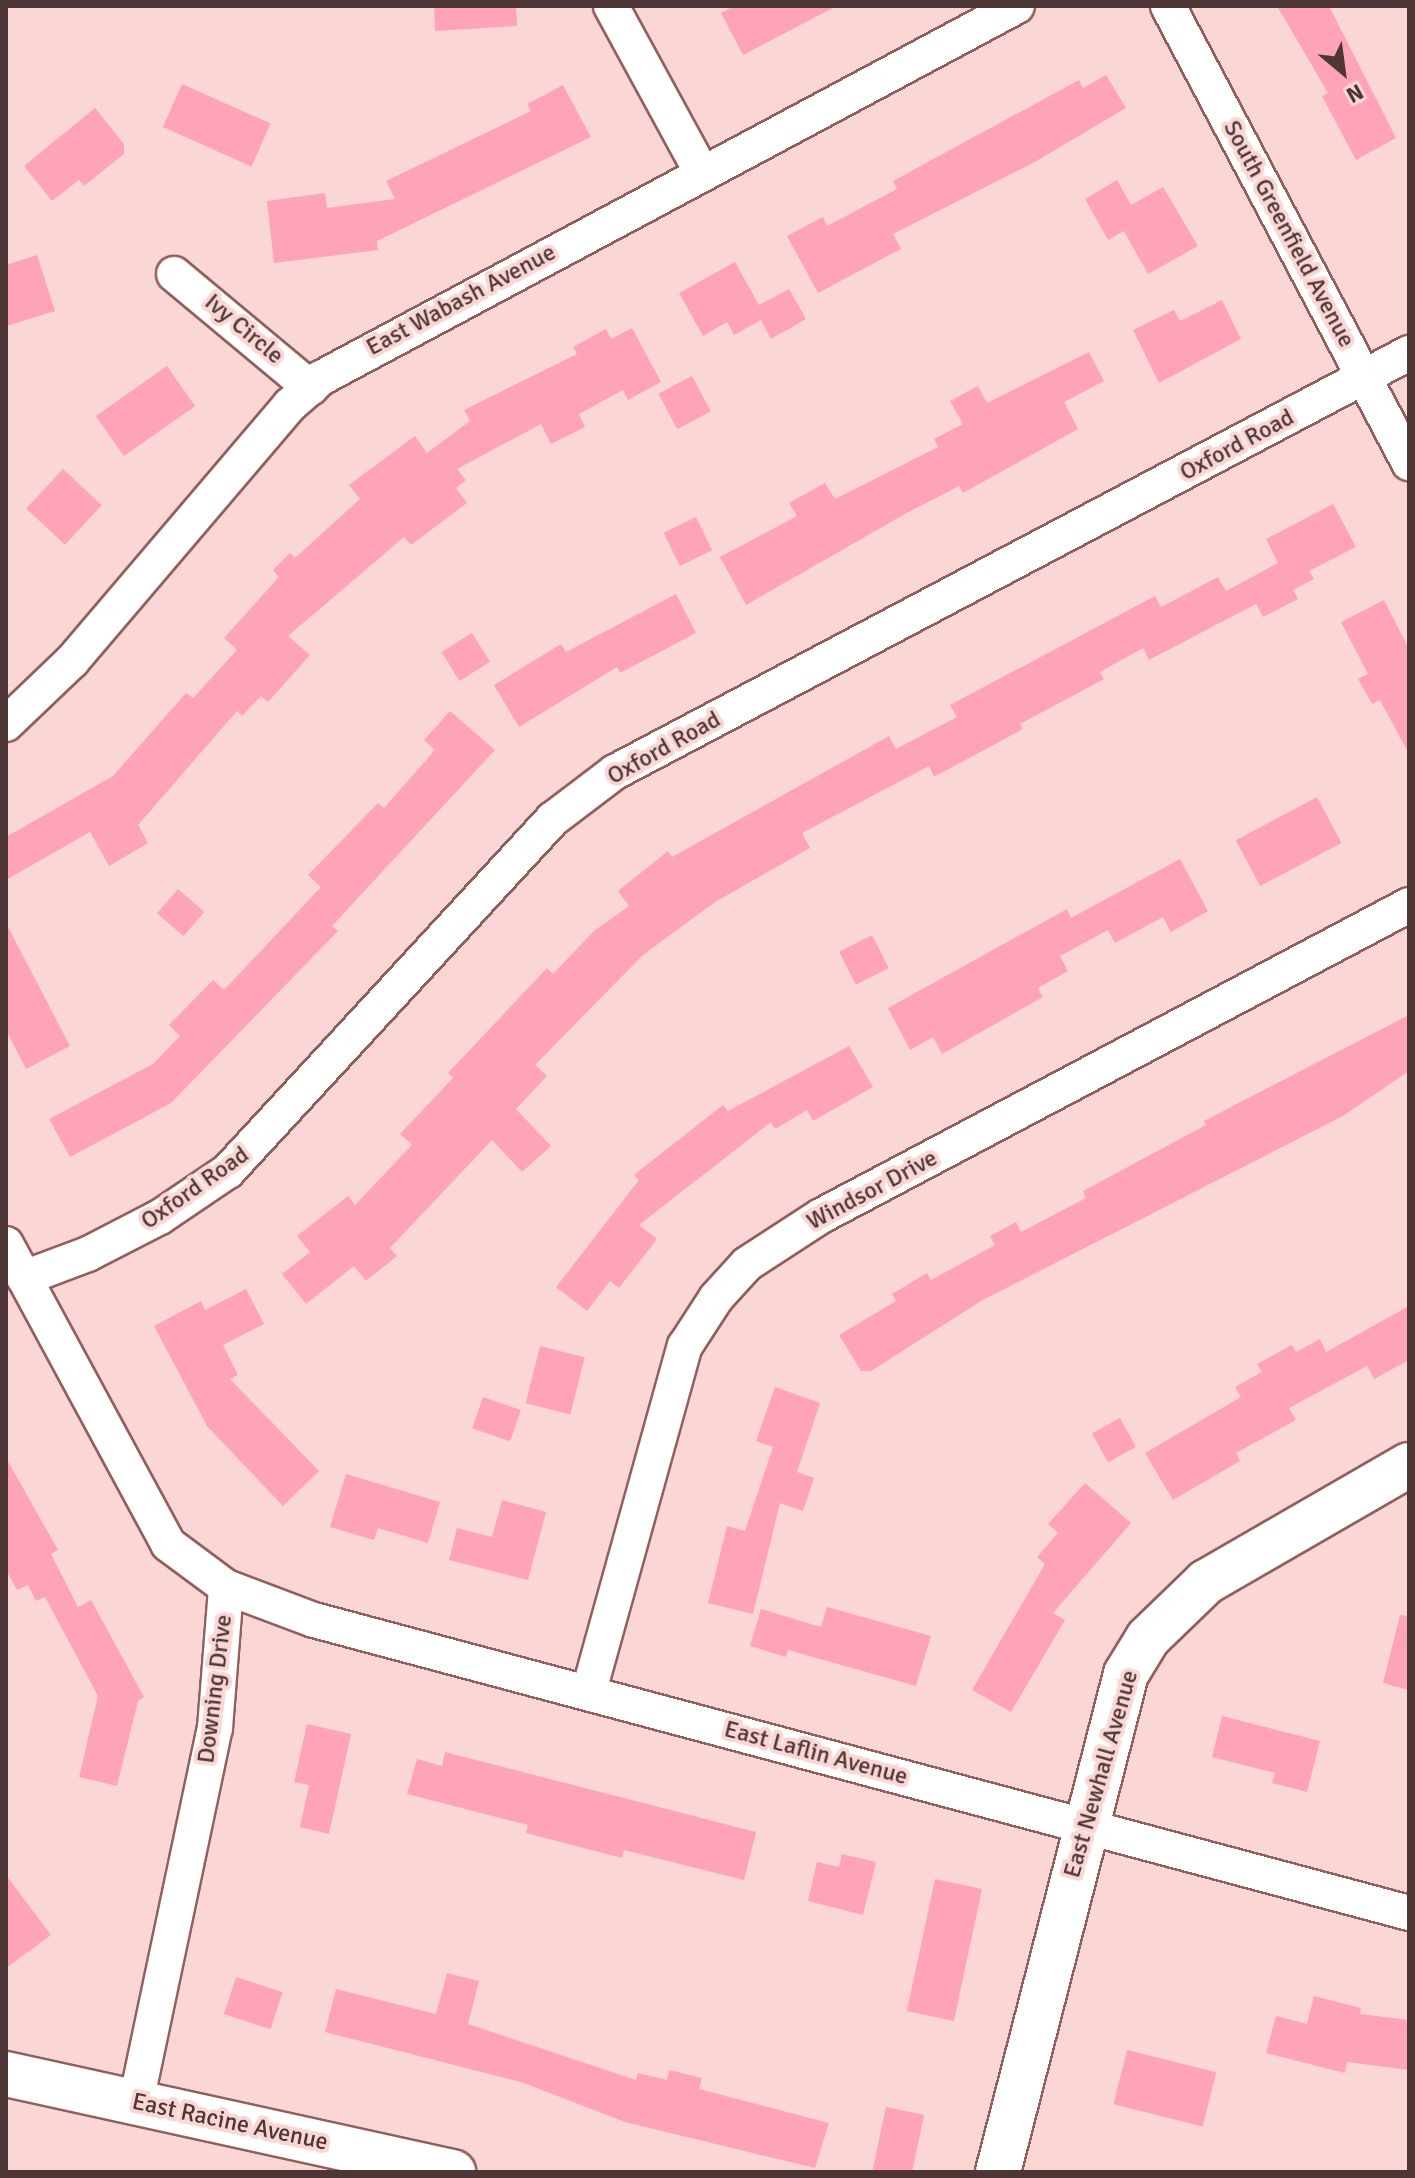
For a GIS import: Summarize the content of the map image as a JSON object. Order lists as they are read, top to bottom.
{
  "streets": {
    "street": [
      "South Greenfield Avenue",
      "East Wabash Avenue",
      "Ivy Circle",
      "Oxford Road",
      "Windsor Drive",
      "Downing Drive",
      "East Laflin Avenue",
      "East Newhall Avenue",
      "East Racine Avenue"
    ]
  },
  "crossings": [
    ["South Greenfield Avenue", "Oxford Road"],
    ["East Wabash Avenue", "Ivy Circle"],
    ["Oxford Road", "Downing Drive"],
    ["Windsor Drive", "East Laflin Avenue"],
    ["Downing Drive", "East Laflin Avenue"],
    ["Downing Drive", "East Racine Avenue"],
    ["East Laflin Avenue", "East Newhall Avenue"]
  ],
  "north": "bottom right"
}
